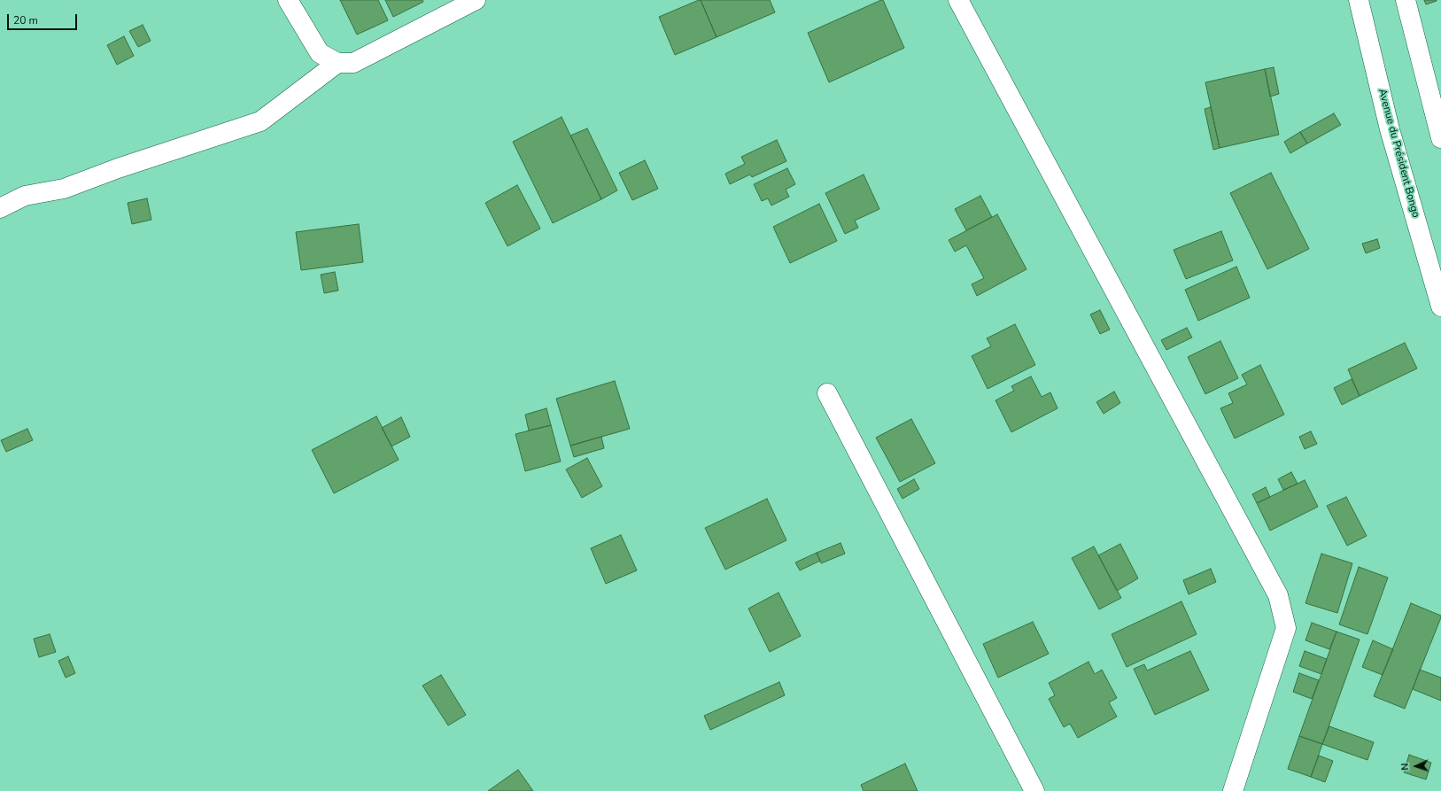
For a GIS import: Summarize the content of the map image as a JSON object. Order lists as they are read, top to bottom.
{
  "streets": {
    "street": ["Avenue du Président Bongo"]
  },
  "scale_bar": "20 m",
  "north": "left"
}
